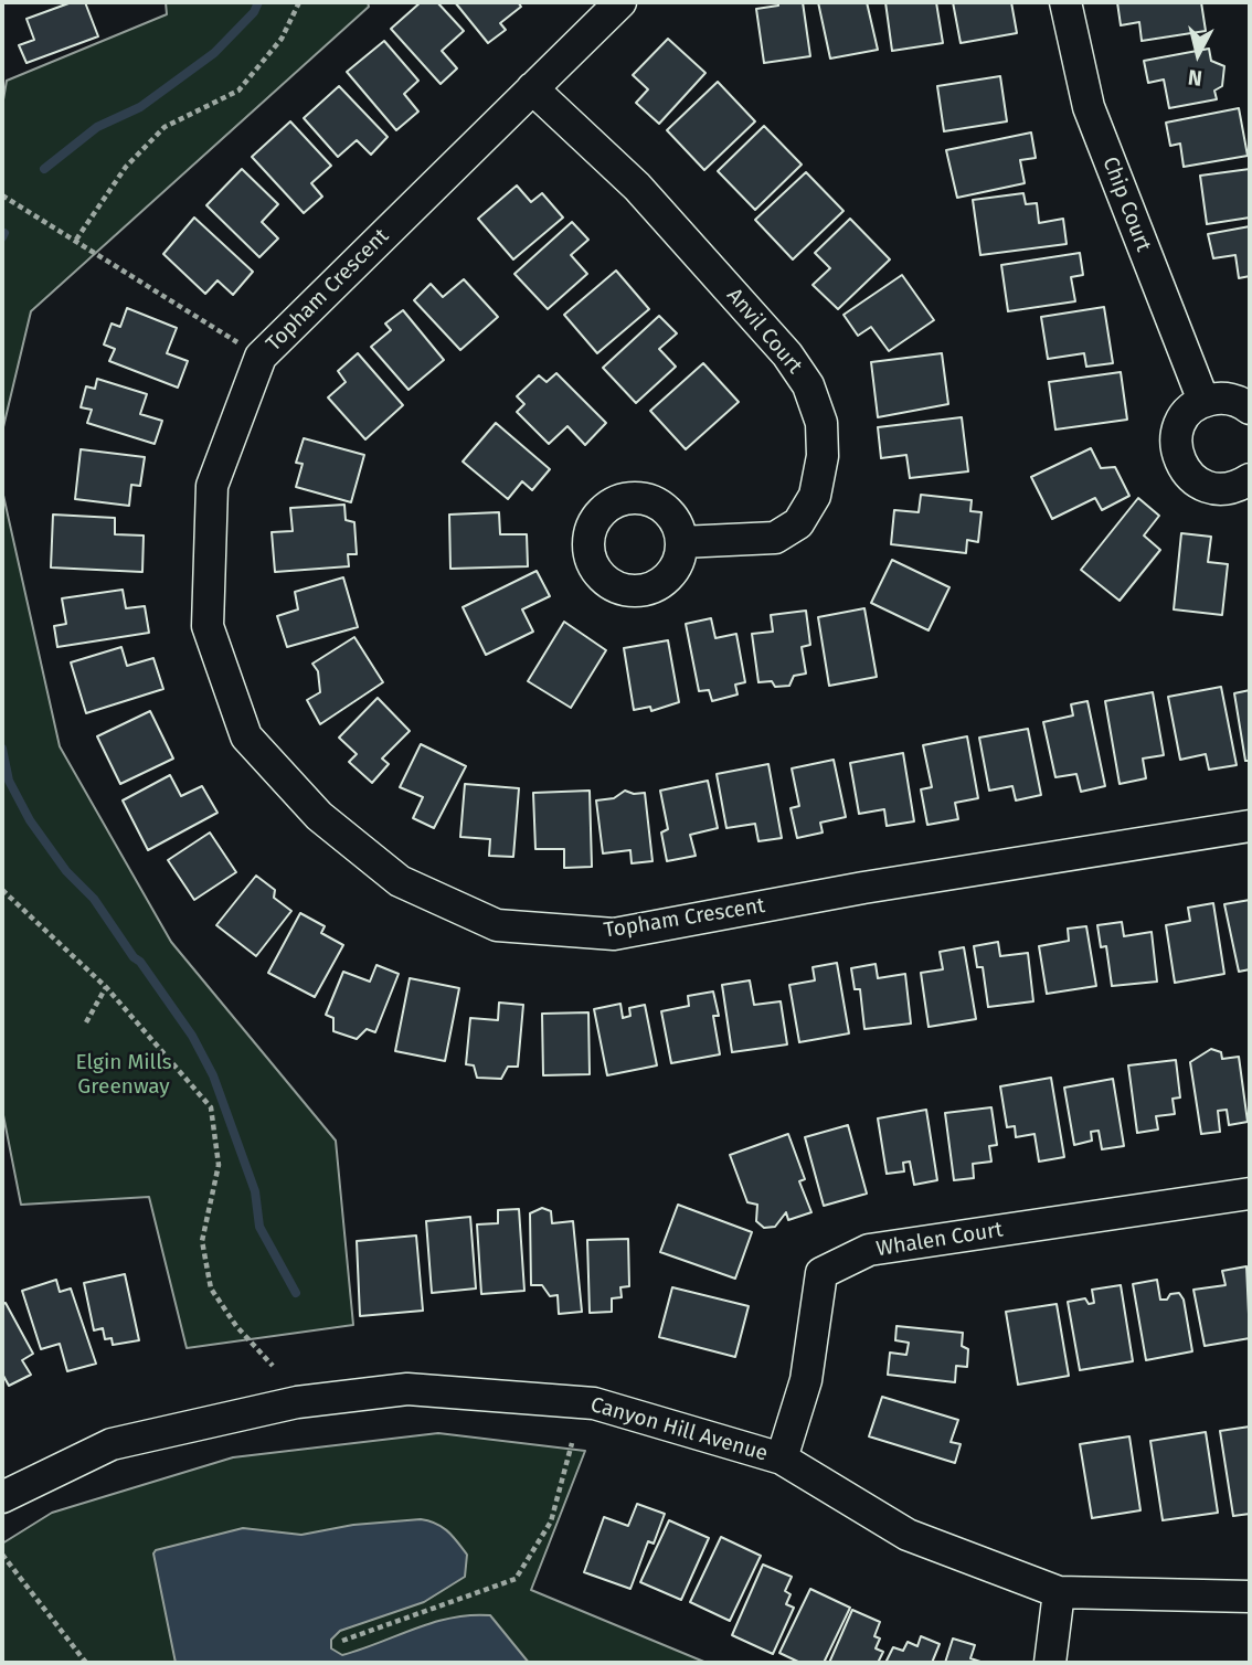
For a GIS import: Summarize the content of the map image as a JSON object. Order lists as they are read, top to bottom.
{
  "streets": {
    "street": [
      "Chip Court",
      "Topham Crescent",
      "Anvil Court",
      "Whalen Court",
      "Canyon Hill Avenue"
    ]
  },
  "crossings": [
    ["Topham Crescent", "Anvil Court"],
    ["Whalen Court", "Canyon Hill Avenue"]
  ],
  "parks": ["Elgin Mills Greenway"],
  "north": "bottom"
}
